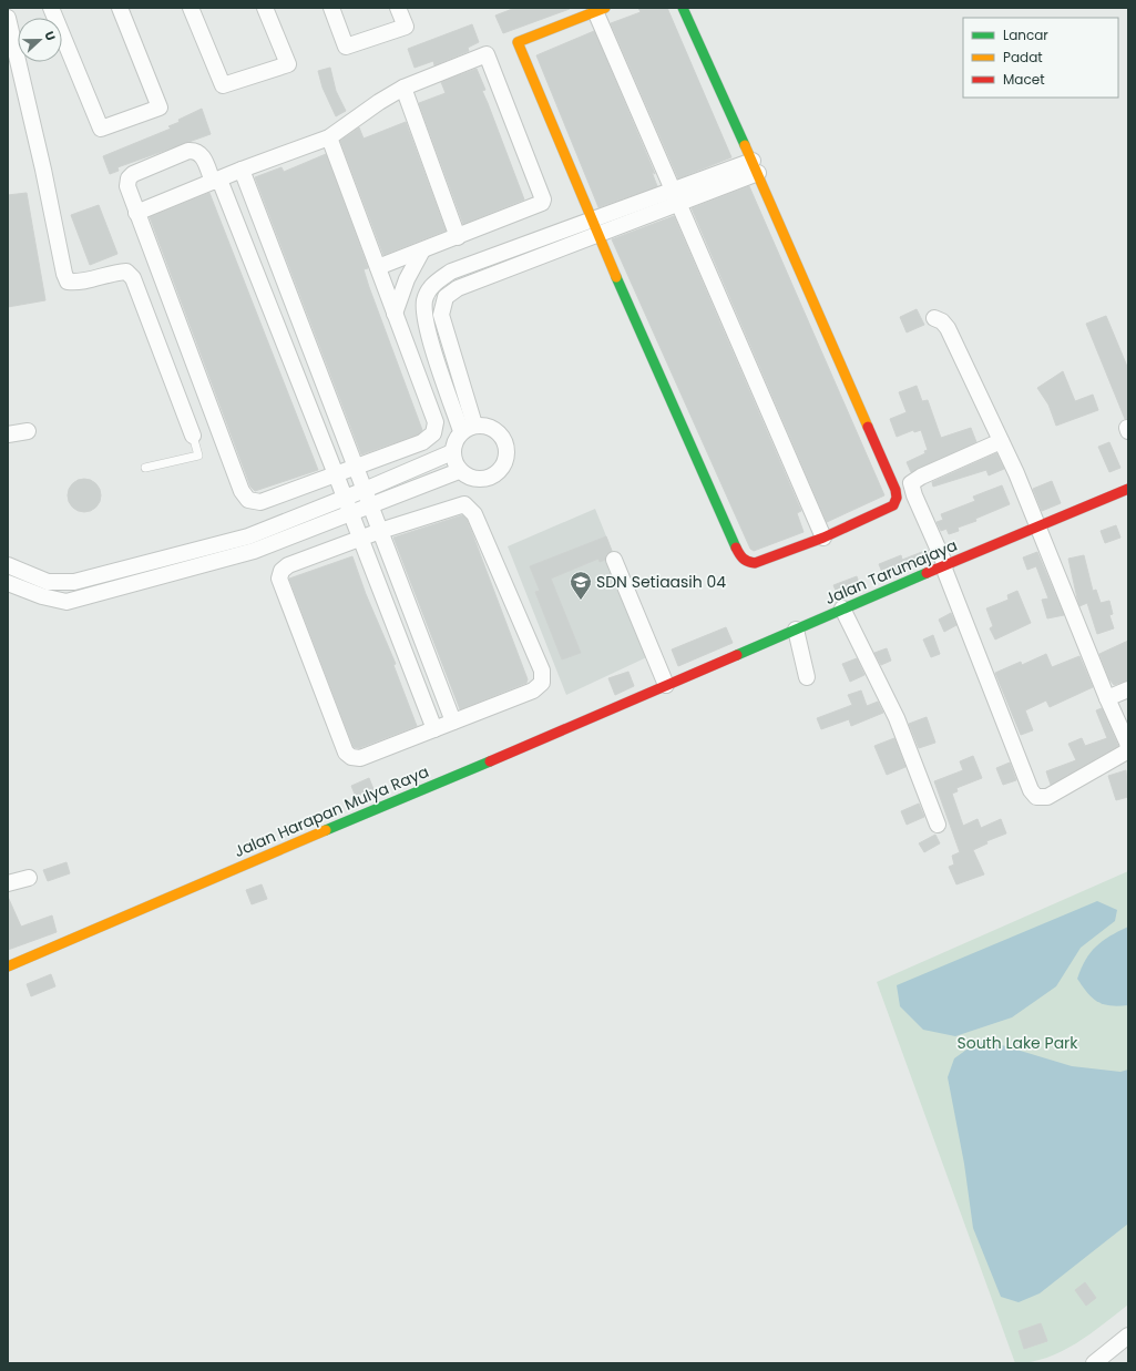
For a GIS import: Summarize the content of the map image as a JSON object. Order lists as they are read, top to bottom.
{
  "streets": {
    "street": ["Jalan Tarumajaya", "Jalan Harapan Mulya Raya"]
  },
  "crossings": [
    ["Jalan Tarumajaya", "Jalan Harapan Mulya Raya"]
  ],
  "parks": ["South Lake Park"],
  "places": {
    "school or university": ["SDN Setiaasih 04"]
  },
  "legend": ["Lancar", "Padat", "Macet"],
  "north": "right"
}
